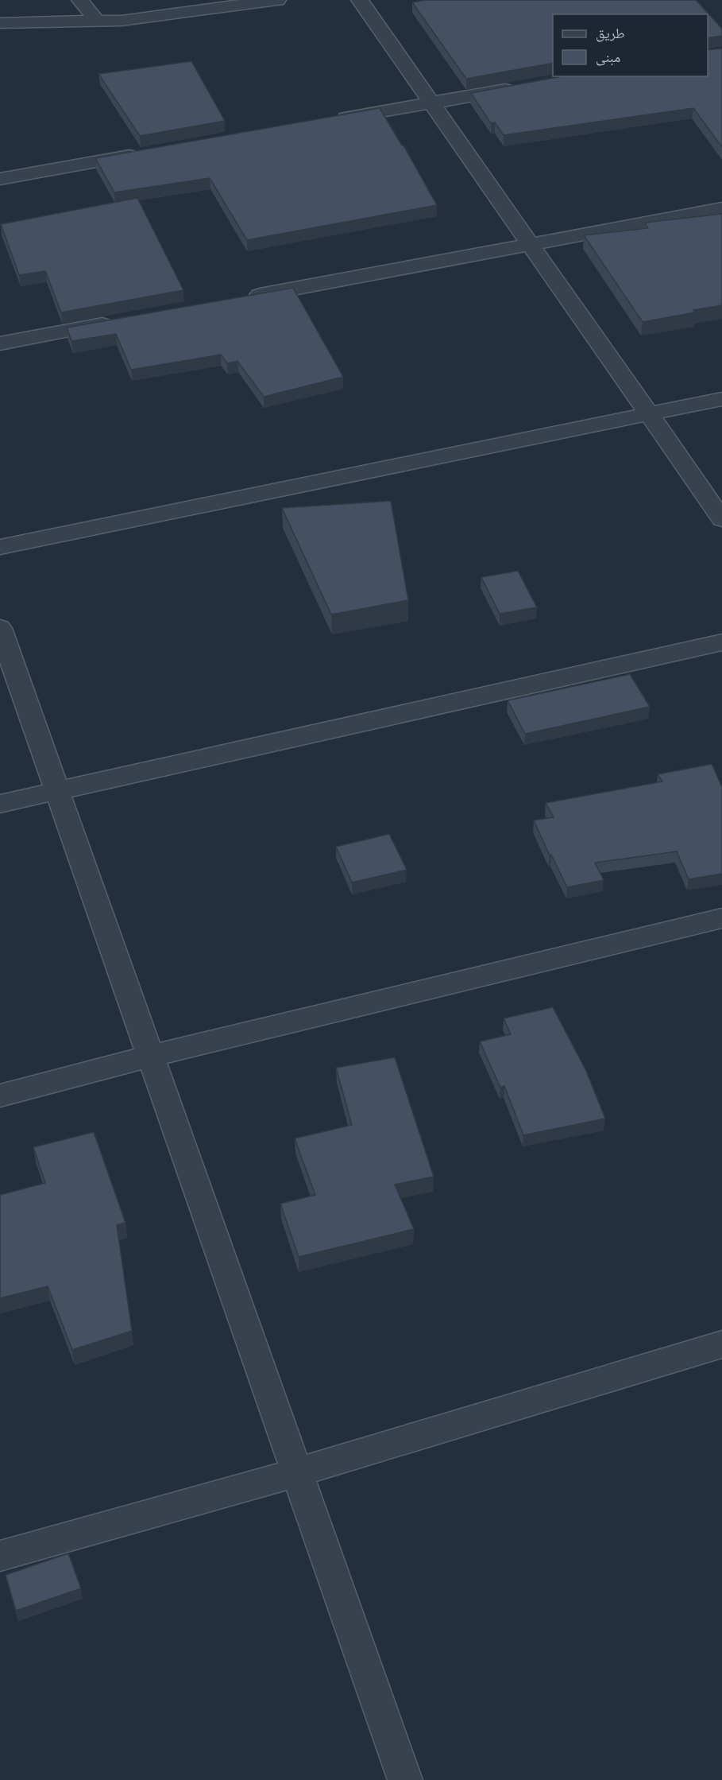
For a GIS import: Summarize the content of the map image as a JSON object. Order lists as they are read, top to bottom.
{
  "legend": ["طريق", "مبنى"]
}
